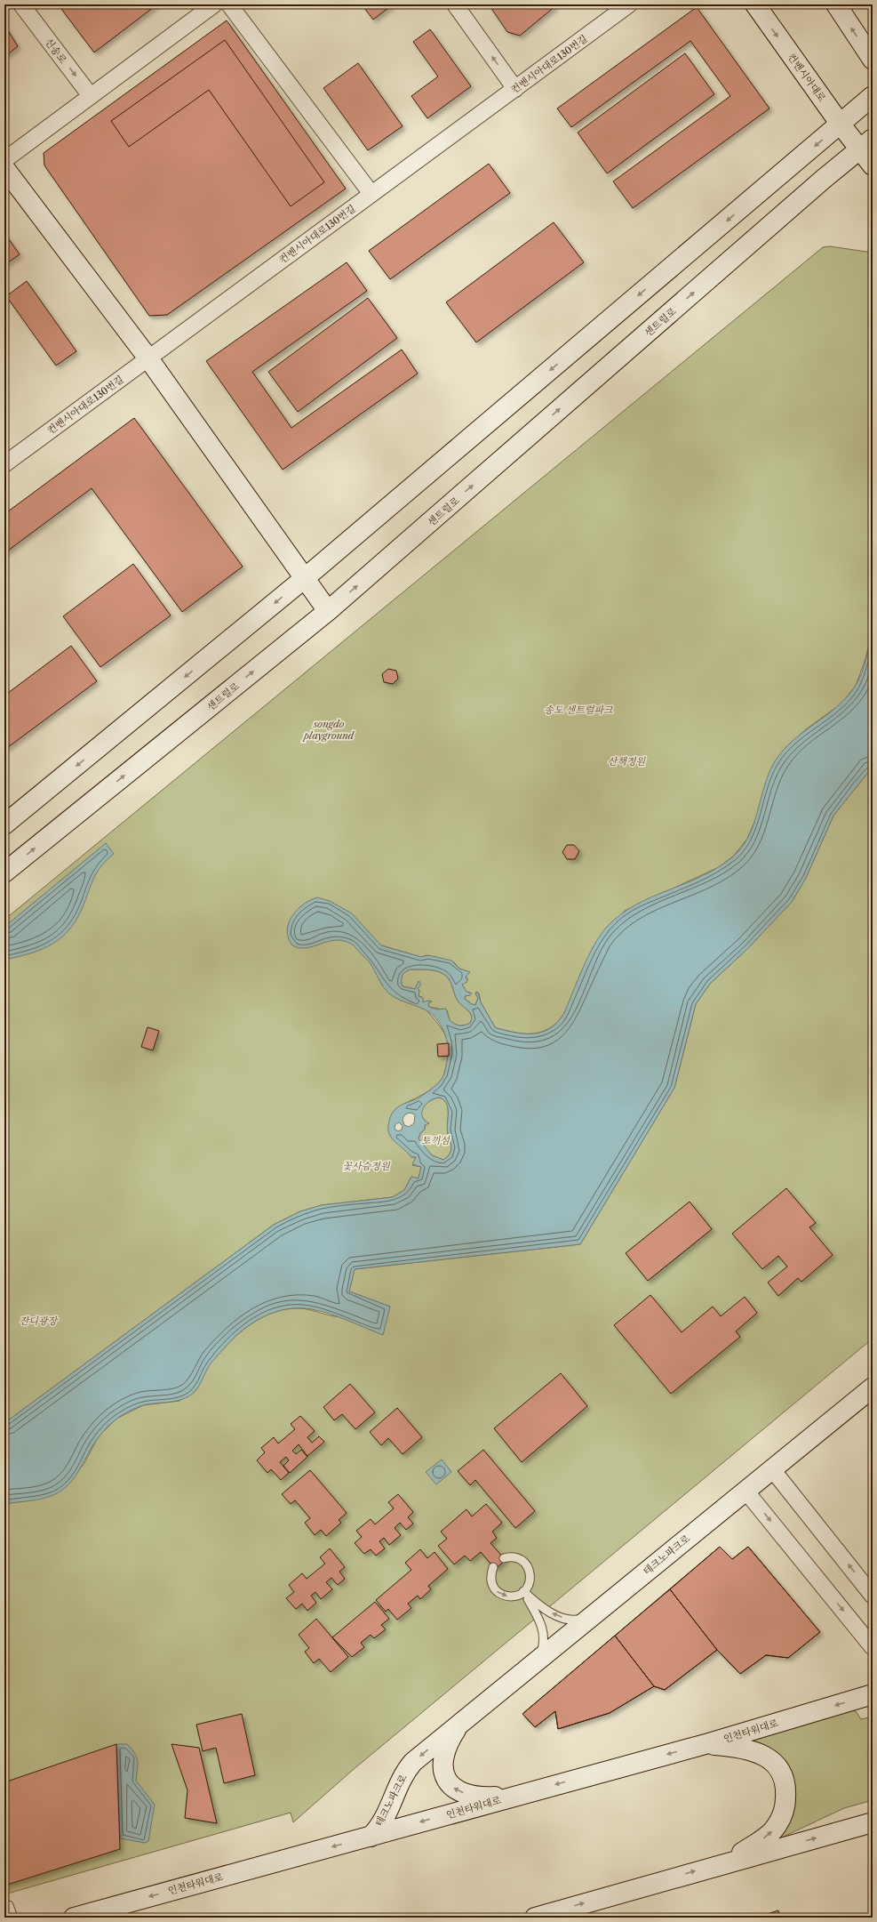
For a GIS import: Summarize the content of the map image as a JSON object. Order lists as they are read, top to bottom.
{
  "streets": {
    "main road": [
      "컨벤시아대로",
      "센트럴로",
      "테크노파크로",
      "인천타워대로"
    ],
    "street": ["신송로", "컨벤시아대로130번길"]
  },
  "crossings": [
    ["컨벤시아대로", "센트럴로"],
    ["테크노파크로", "인천타워대로"]
  ],
  "one_way": ["신송로"],
  "parks": [
    "송도 센트럴파크",
    "songdo playground",
    "산책정원",
    "토끼섬",
    "꽃사슴정원",
    "잔디광장"
  ]
}
